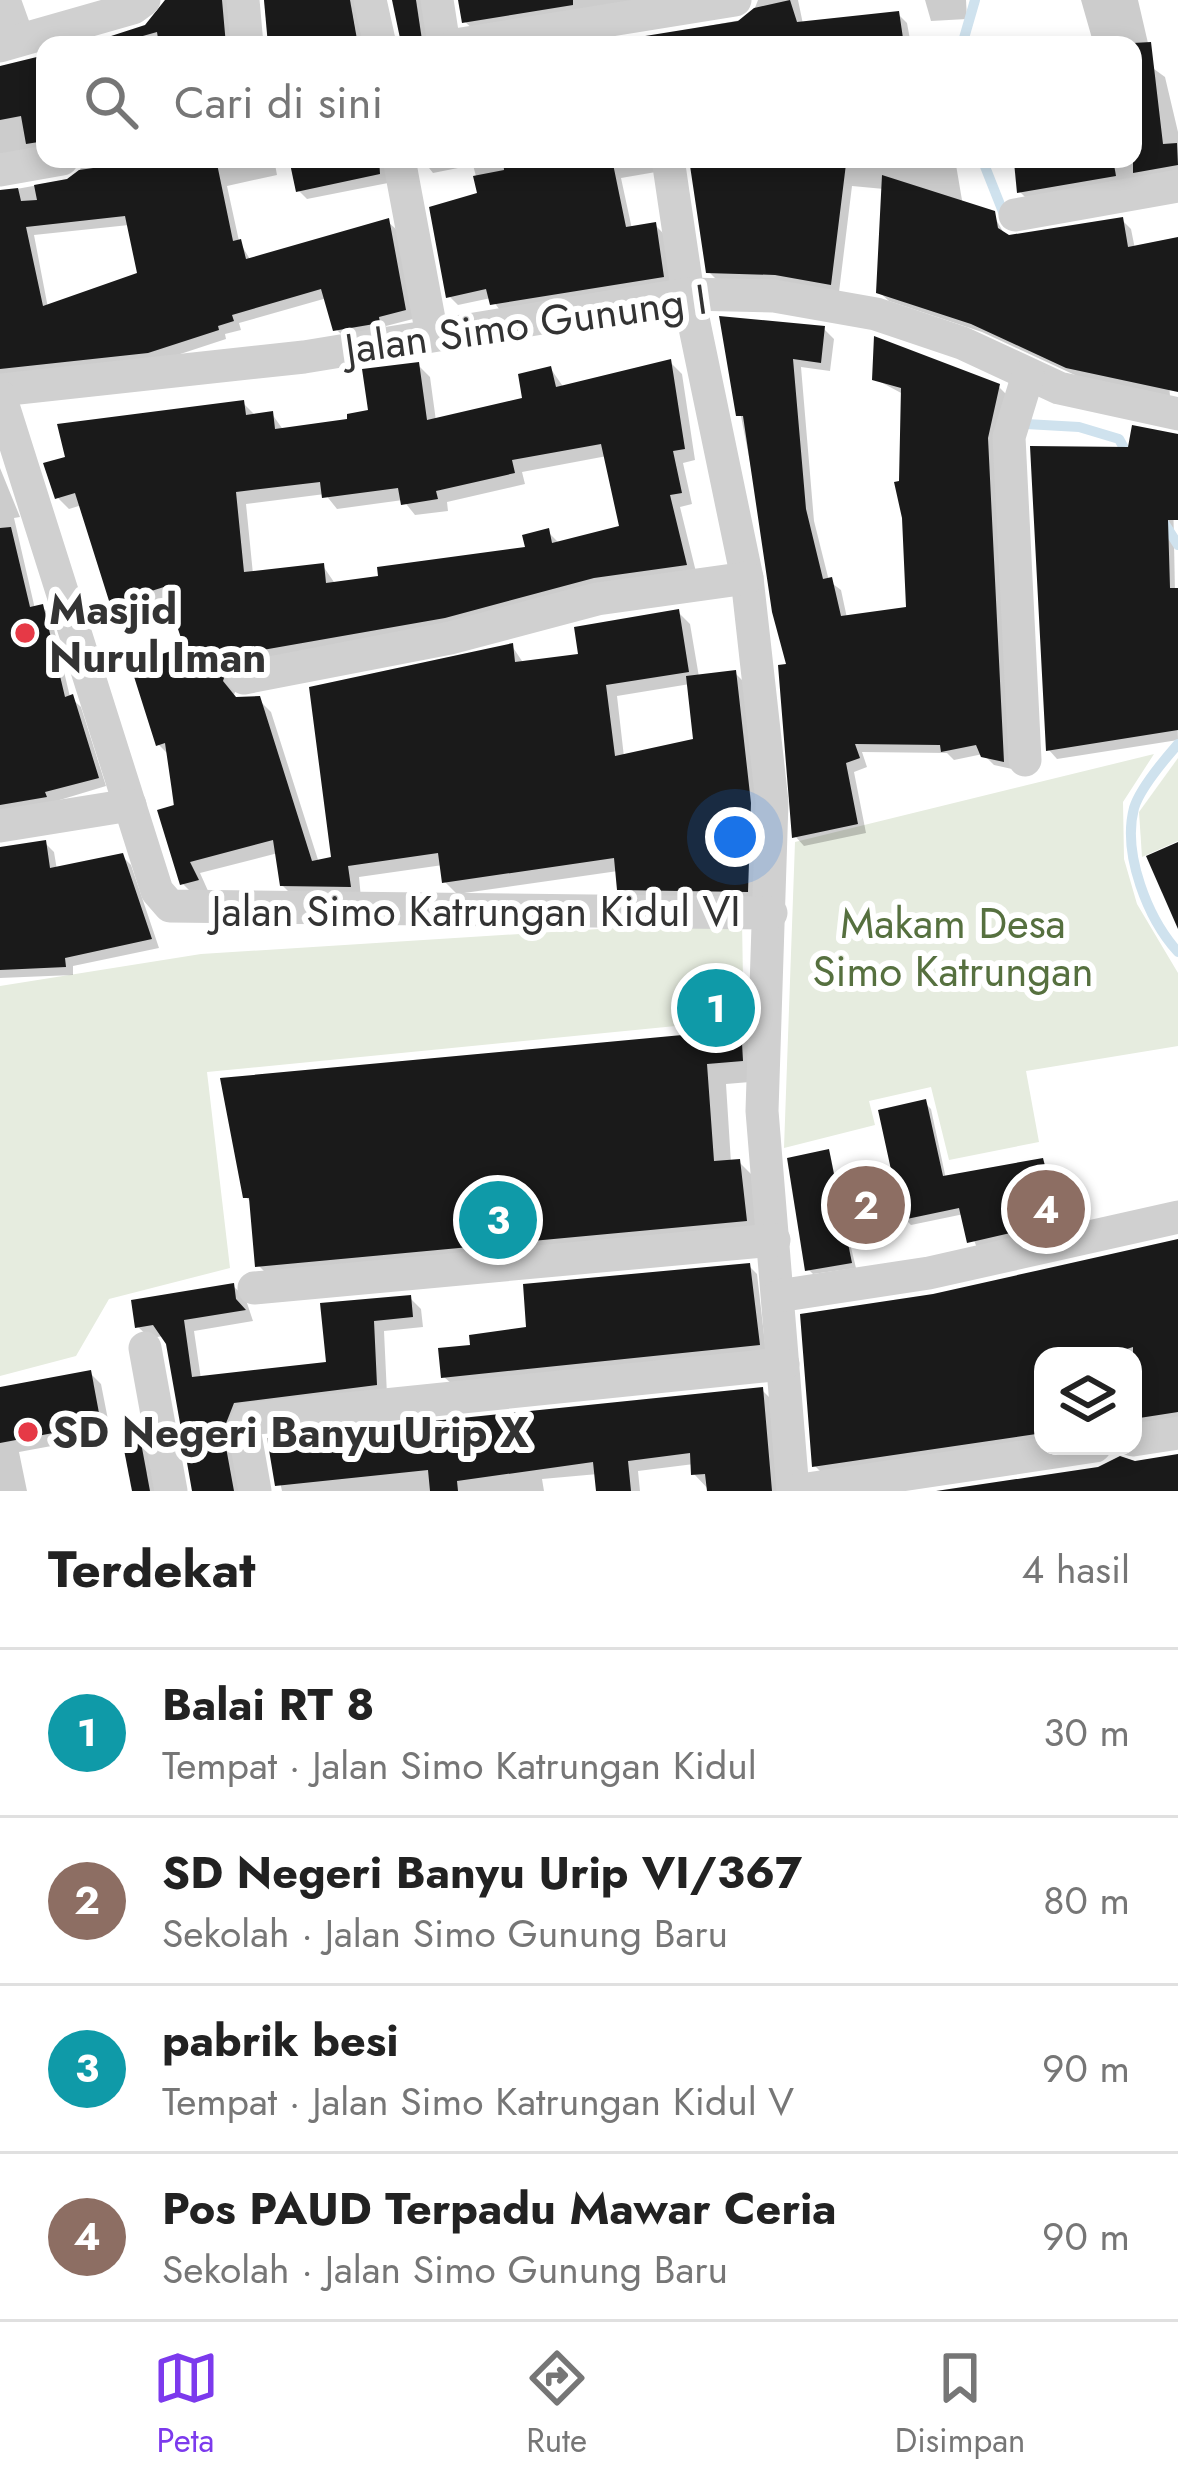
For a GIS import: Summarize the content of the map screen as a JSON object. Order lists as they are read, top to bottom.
{
  "streets": {
    "street": ["Jalan Simo Gunung I", "Jalan Simo Katrungan Kidul VI"]
  },
  "parks": ["Makam Desa Simo Katrungan"],
  "places": ["Masjid Nurul Iman", "SD Negeri Banyu Urip X"],
  "page": {
    "search": "Cari di sini",
    "pins": [
      "1",
      "2",
      "4",
      "3"
    ],
    "heading": ["Terdekat", "4 hasil"],
    "list": [
      {
        "mark": "1",
        "name": "Balai RT 8",
        "note": "Tempat · Jalan Simo Katrungan Kidul",
        "value": "30 m"
      },
      {
        "mark": "2",
        "name": "SD Negeri Banyu Urip VI/367",
        "note": "Sekolah · Jalan Simo Gunung Baru",
        "value": "80 m"
      },
      {
        "mark": "3",
        "name": "pabrik besi",
        "note": "Tempat · Jalan Simo Katrungan Kidul V",
        "value": "90 m"
      },
      {
        "mark": "4",
        "name": "Pos PAUD Terpadu Mawar Ceria",
        "note": "Sekolah · Jalan Simo Gunung Baru",
        "value": "90 m"
      }
    ],
    "nav": ["Peta", "Rute", "Disimpan"]
  }
}
